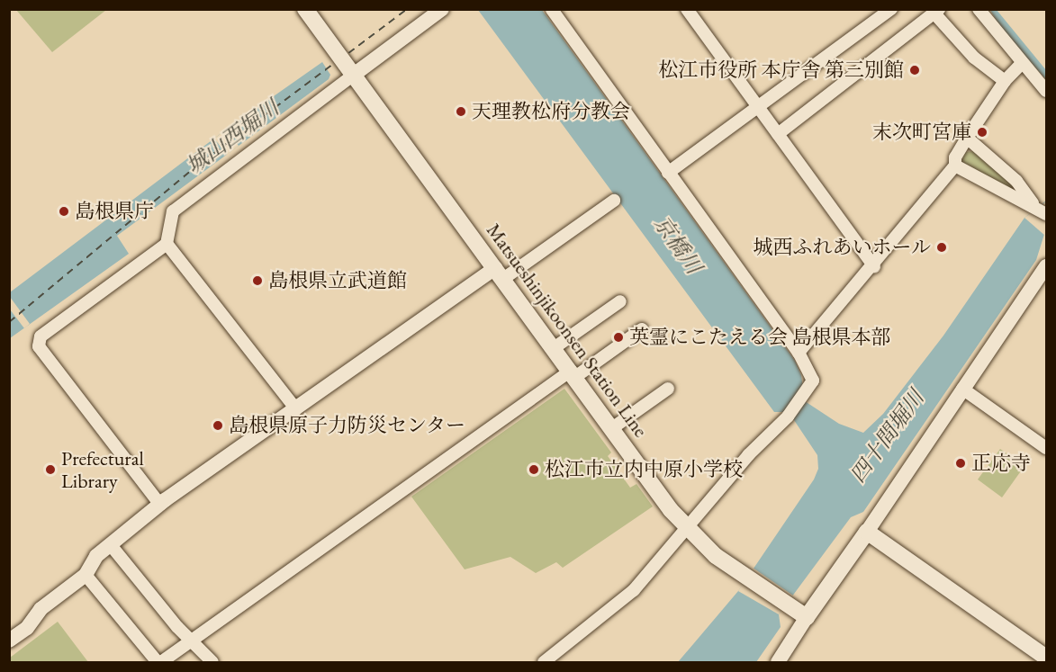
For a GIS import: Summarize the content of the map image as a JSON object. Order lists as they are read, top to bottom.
{
  "streets": {
    "main road": ["Matsueshinjikoonsen Station Line"]
  },
  "water": ["城山西堀川", "京橋川", "四十間堀川"],
  "places": [
    "松江市役所 本庁舎 第三別館",
    "天理教松府分教会",
    "末次町宮庫",
    "島根県庁",
    "城西ふれあいホール",
    "島根県立武道館",
    "英霊にこたえる会 島根県本部",
    "島根県原子力防災センター",
    "正応寺",
    "Prefectural Library",
    "松江市立内中原小学校"
  ]
}
